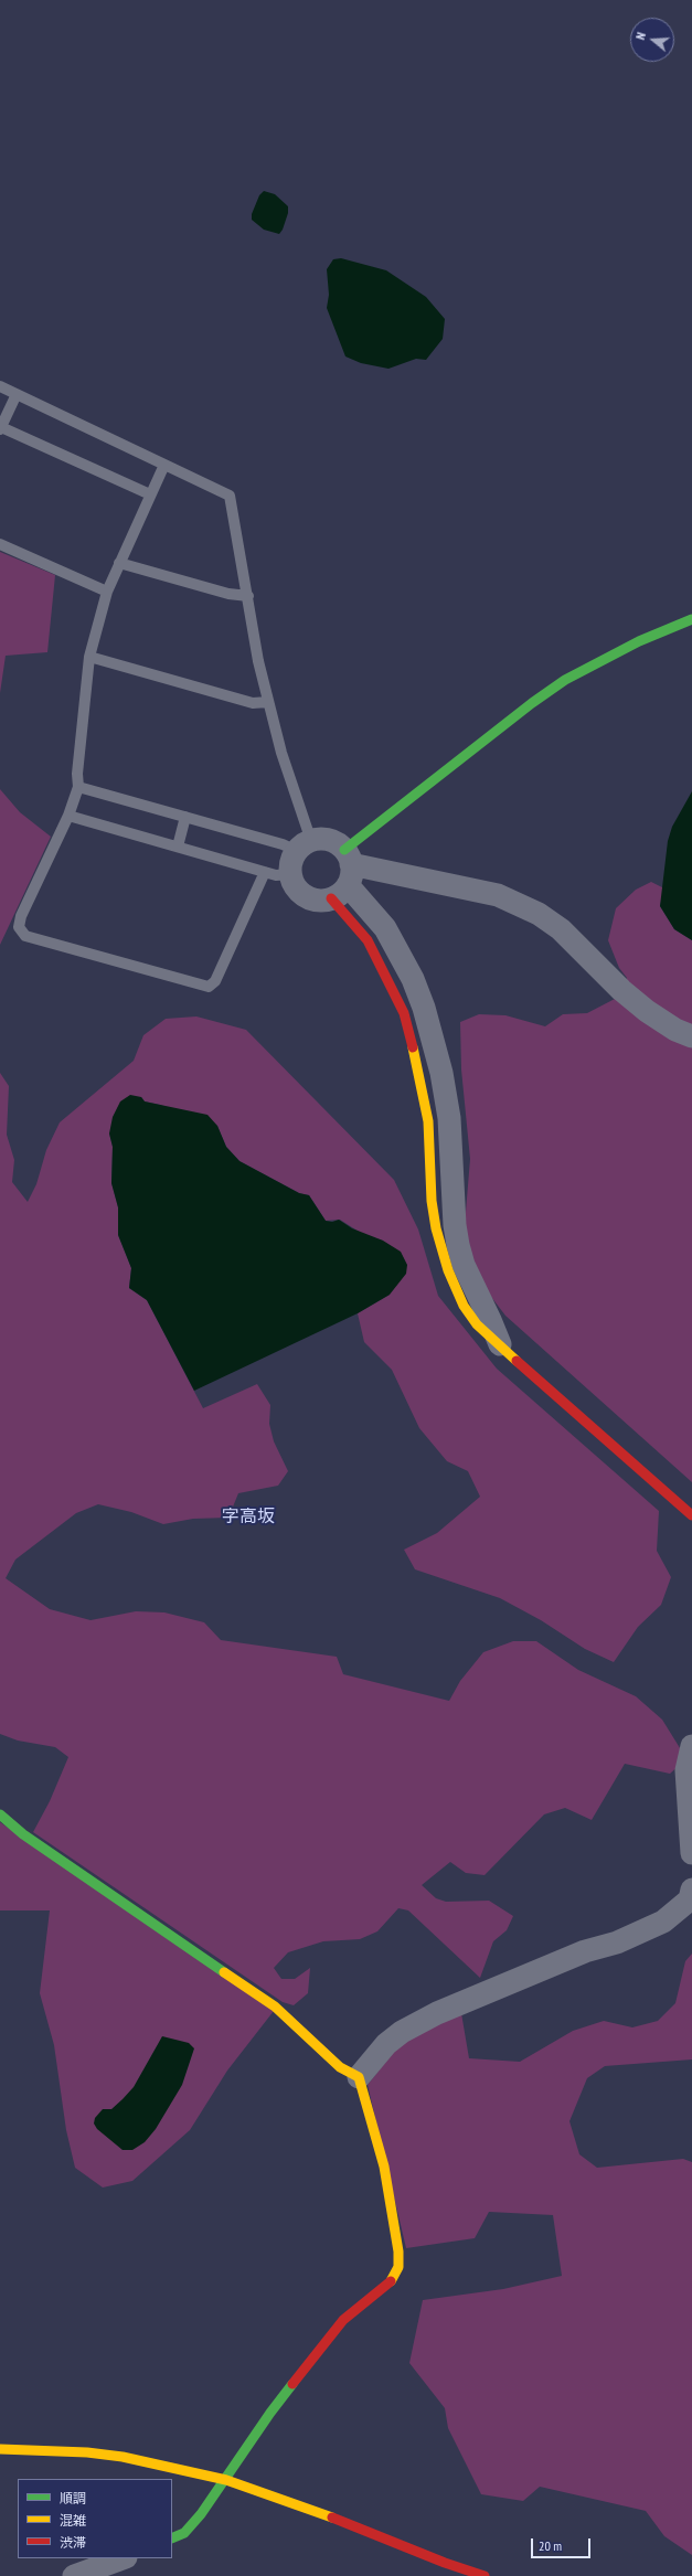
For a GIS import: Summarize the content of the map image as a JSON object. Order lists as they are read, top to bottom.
{
  "districts": ["字高坂"],
  "legend": ["順調", "混雑", "渋滞"],
  "scale_bar": "20 m",
  "north": "left"
}
